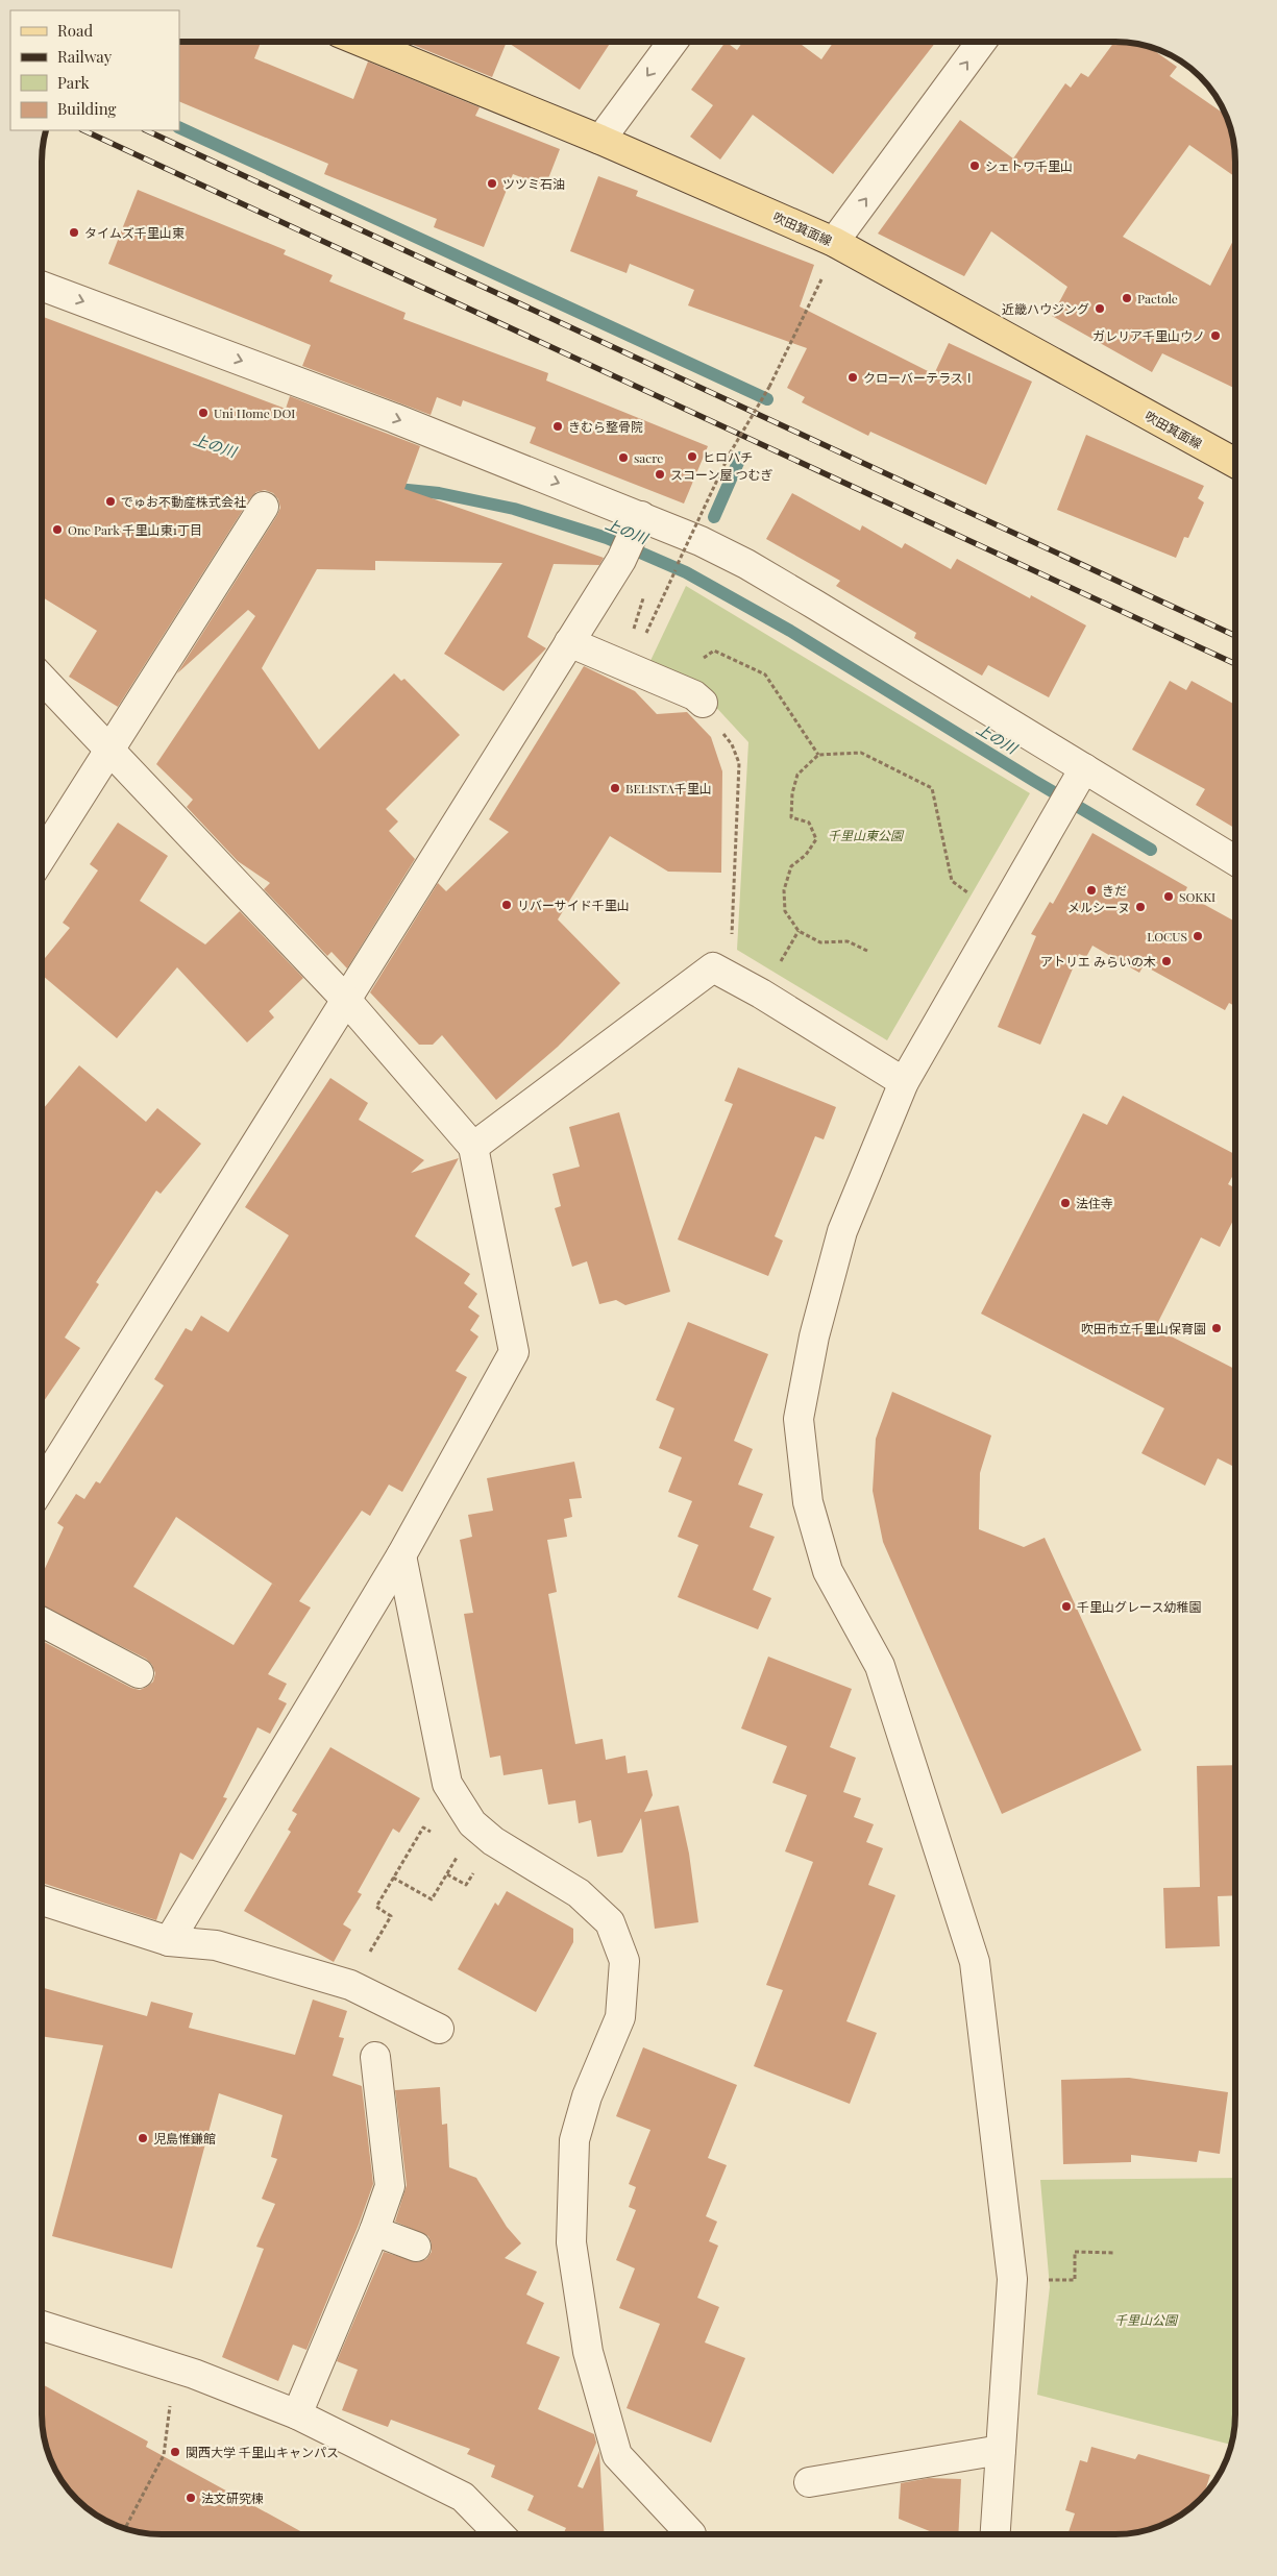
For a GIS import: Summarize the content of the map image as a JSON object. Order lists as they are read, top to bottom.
{
  "streets": {
    "main road": ["吹田箕面線"]
  },
  "water": ["上の川"],
  "parks": ["千里山東公園", "千里山公園"],
  "places": [
    "シェトワ千里山",
    "ツツミ石油",
    "タイムズ千里山東",
    "Pactole",
    "近畿ハウジング",
    "ガレリア千里山ウノ",
    "クローバーテラスⅠ",
    "Uni Home DOI",
    "きむら整骨院",
    "ヒロハチ",
    "sacre",
    "スコーン屋 つむぎ",
    "でゅお不動産株式会社",
    "One Park 千里山東1丁目",
    "BELISTA千里山",
    "きだ",
    "SOKKI",
    "リバーサイド千里山",
    "メルシーヌ",
    "LOCUS",
    "アトリエ みらいの木",
    "法住寺",
    "吹田市立千里山保育園",
    "千里山グレース幼稚園",
    "児島惟鎌館",
    "関西大学 千里山キャンパス",
    "法文研究棟"
  ],
  "legend": [
    "Road",
    "Railway",
    "Park",
    "Building"
  ]
}
